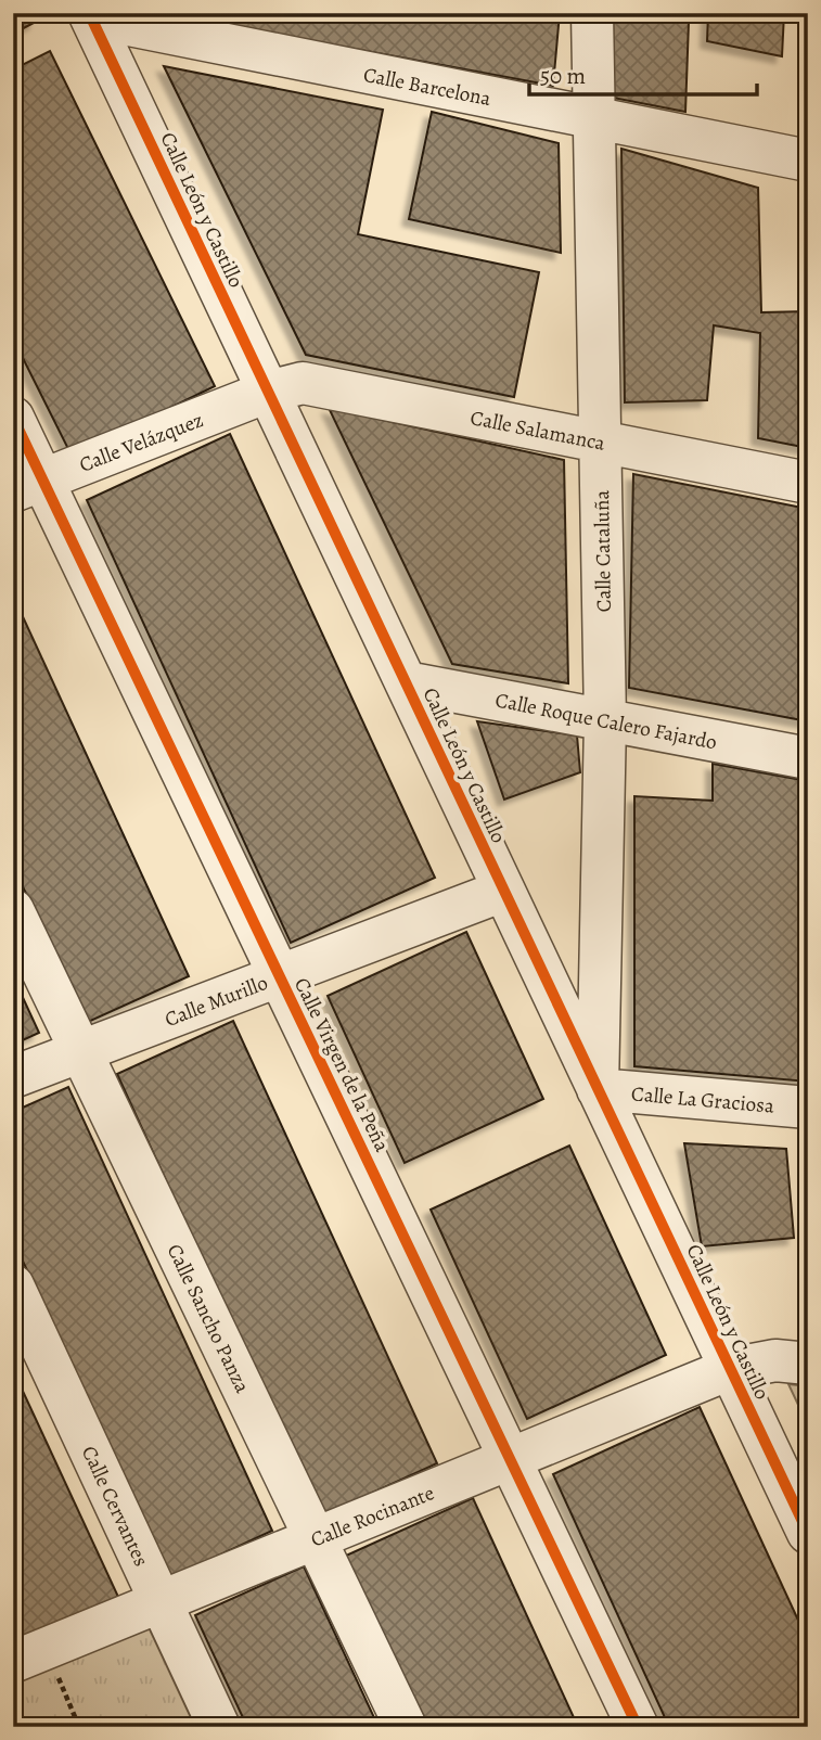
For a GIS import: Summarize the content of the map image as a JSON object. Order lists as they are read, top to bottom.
{
  "streets": {
    "street": [
      "Calle Barcelona",
      "Calle León y Castillo",
      "Calle Salamanca",
      "Calle Velázquez",
      "Calle Cataluña",
      "Calle Roque Calero Fajardo",
      "Calle Murillo",
      "Calle Virgen de la Peña",
      "Calle La Graciosa",
      "Calle Sancho Panza",
      "Calle Cervantes",
      "Calle Rocinante"
    ]
  },
  "crossings": [
    ["Calle Barcelona", "Calle León y Castillo"],
    ["Calle Barcelona", "Calle Cataluña"],
    ["Calle León y Castillo", "Calle Salamanca"],
    ["Calle León y Castillo", "Calle Velázquez"],
    ["Calle León y Castillo", "Calle Cataluña"],
    ["Calle León y Castillo", "Calle Roque Calero Fajardo"],
    ["Calle León y Castillo", "Calle Murillo"],
    ["Calle León y Castillo", "Calle La Graciosa"],
    ["Calle León y Castillo", "Calle Rocinante"],
    ["Calle Salamanca", "Calle Velázquez"],
    ["Calle Salamanca", "Calle Cataluña"],
    ["Calle Velázquez", "Calle Virgen de la Peña"],
    ["Calle Cataluña", "Calle Roque Calero Fajardo"],
    ["Calle Cataluña", "Calle La Graciosa"],
    ["Calle Murillo", "Calle Virgen de la Peña"],
    ["Calle Murillo", "Calle Sancho Panza"],
    ["Calle Virgen de la Peña", "Calle Rocinante"],
    ["Calle Sancho Panza", "Calle Rocinante"],
    ["Calle Cervantes", "Calle Rocinante"]
  ],
  "scale_bar": "50 m"
}
